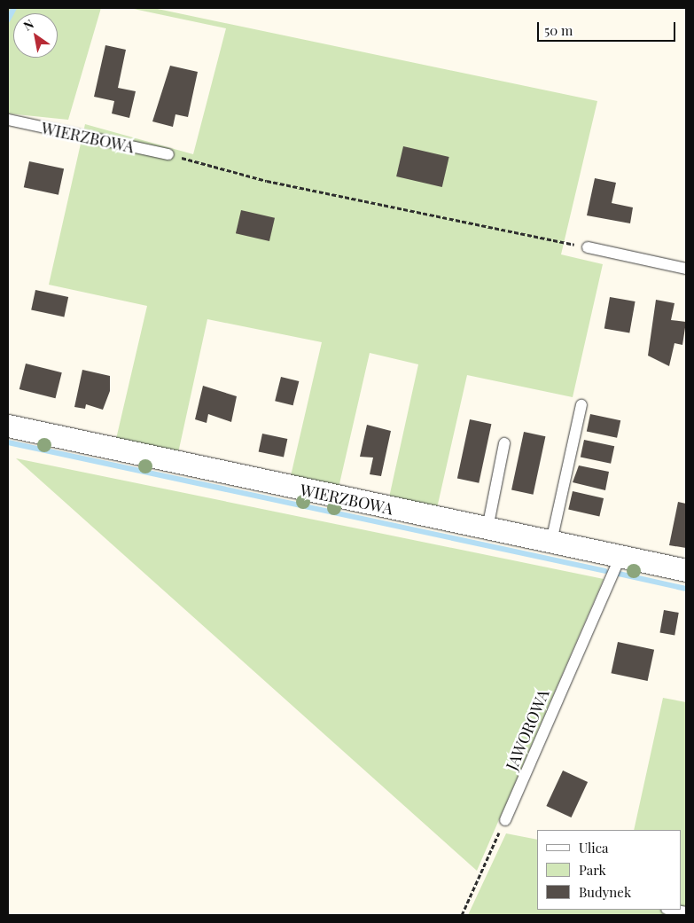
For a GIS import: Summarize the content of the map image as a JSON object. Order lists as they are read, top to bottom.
{
  "streets": {
    "street": ["WIERZBOWA"],
    "lane": ["JAWOROWA"]
  },
  "crossings": [
    ["WIERZBOWA", "JAWOROWA"]
  ],
  "legend": ["Ulica", "Park", "Budynek"],
  "scale_bar": "50 m",
  "north": "top left"
}
